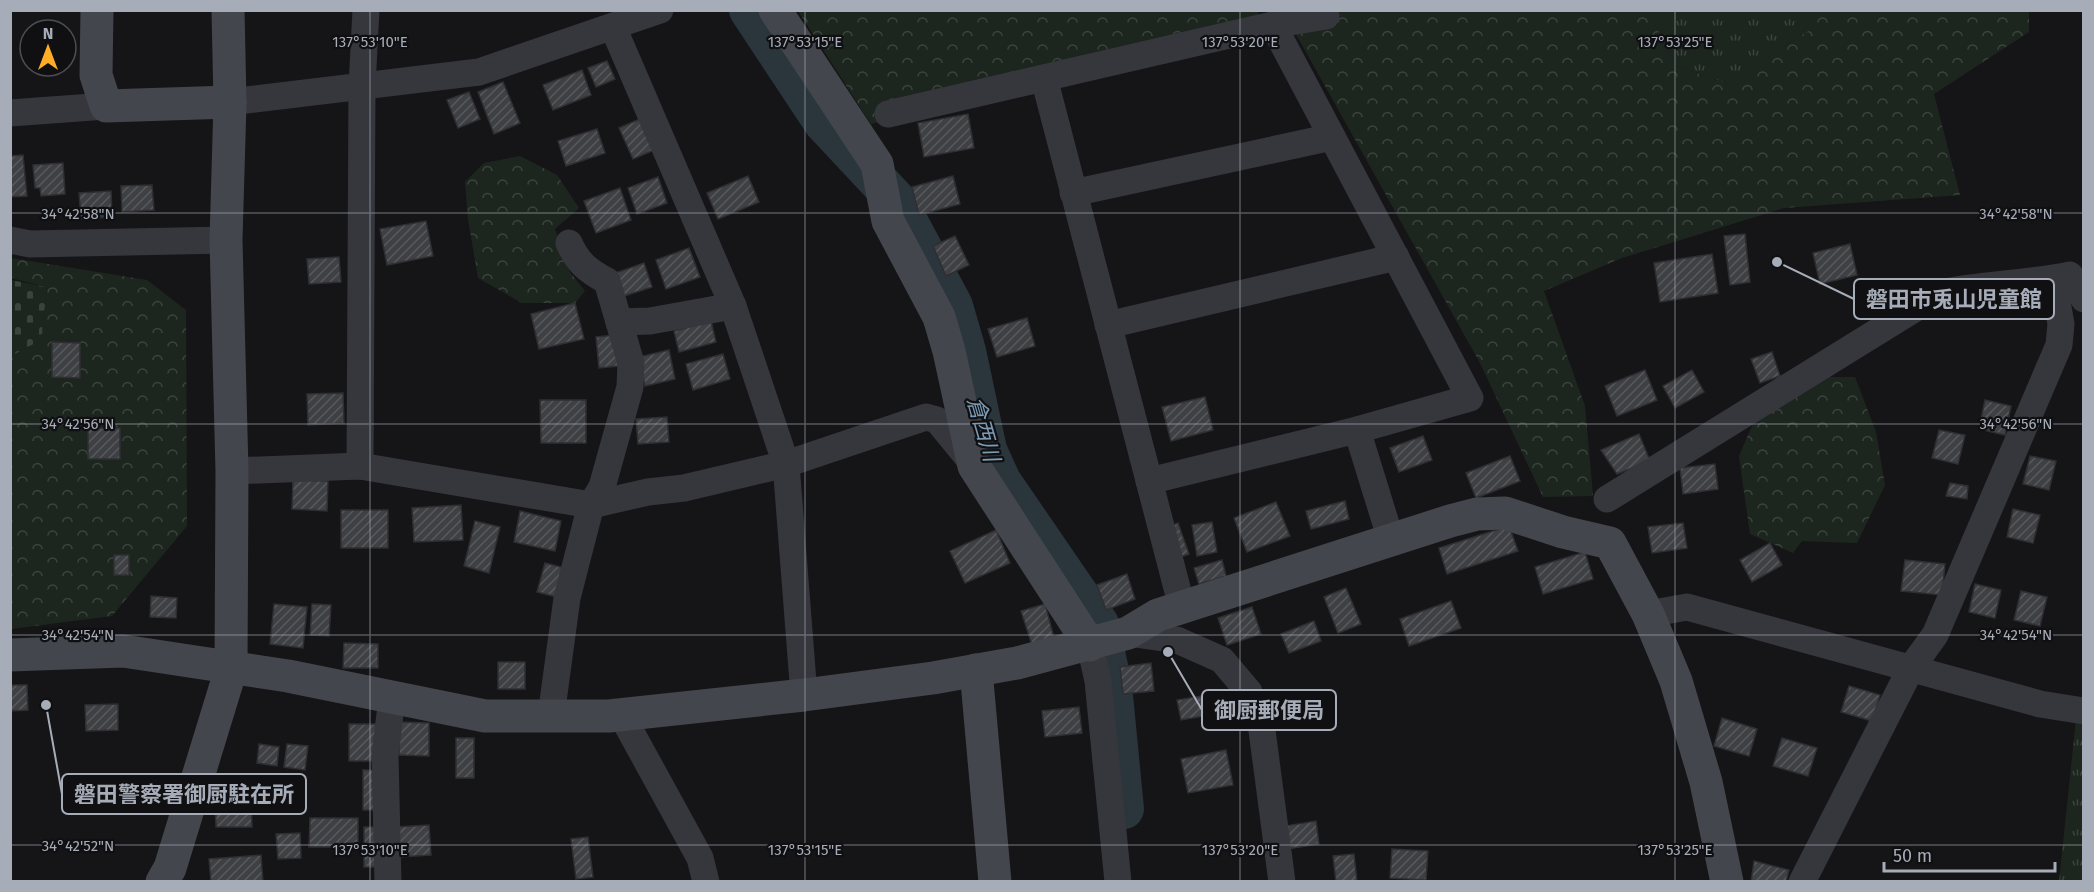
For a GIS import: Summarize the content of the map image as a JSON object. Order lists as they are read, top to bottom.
{
  "water": ["倉西川"],
  "places": ["磐田市兎山児童館", "御厨郵便局", "磐田警察署御厨駐在所"],
  "scale_bar": "50 m",
  "north": "top",
  "coordinates": [
    "137°53'10\"E",
    "137°53'15\"E",
    "137°53'20\"E",
    "137°53'25\"E",
    "34°42'58\"N",
    "34°42'56\"N",
    "34°42'54\"N",
    "34°42'52\"N"
  ]
}
